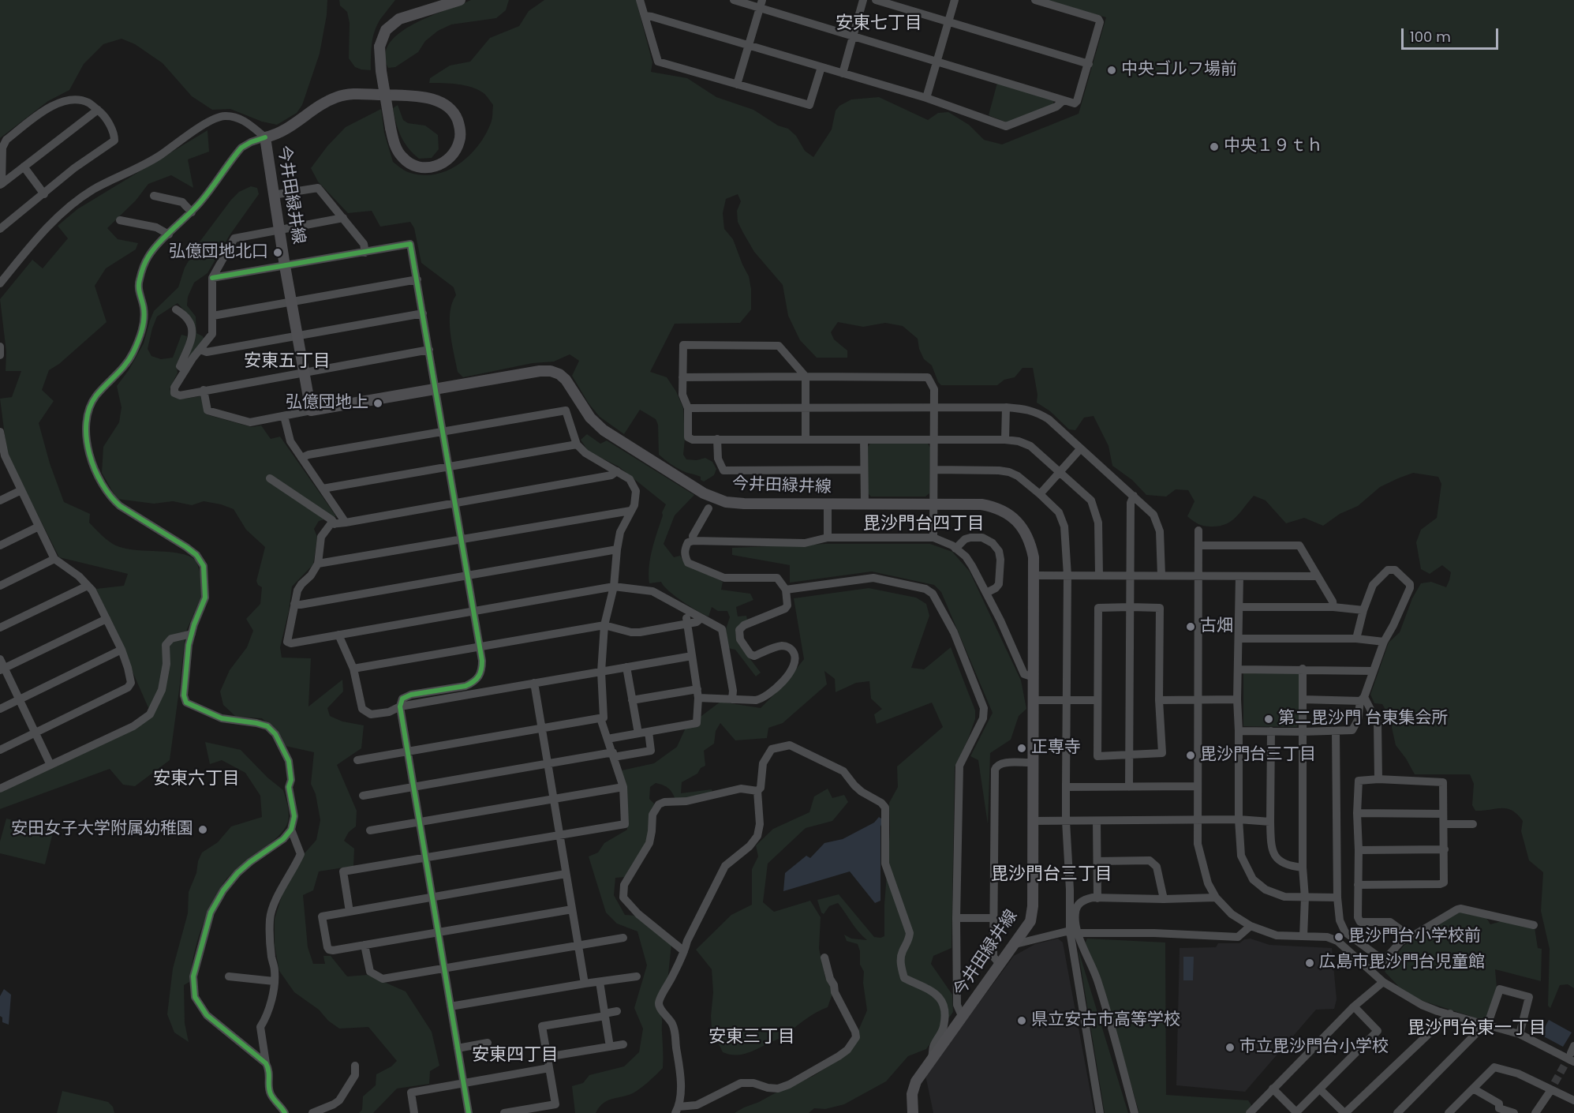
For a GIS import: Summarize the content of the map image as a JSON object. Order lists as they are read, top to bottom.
{
  "streets": {
    "main road": ["今井田緑井線"]
  },
  "districts": [
    "安東七丁目",
    "安東五丁目",
    "毘沙門台四丁目",
    "安東六丁目",
    "毘沙門台三丁目",
    "毘沙門台東一丁目",
    "安東三丁目",
    "安東四丁目"
  ],
  "places": [
    "中央ゴルフ場前",
    "中央１９ｔｈ",
    "弘億団地北口",
    "弘億団地上",
    "古畑",
    "第二毘沙門 台東集会所",
    "正専寺",
    "毘沙門台三丁目",
    "安田女子大学附属幼稚園",
    "毘沙門台小学校前",
    "広島市毘沙門台児童館",
    "県立安古市高等学校",
    "市立毘沙門台小学校"
  ],
  "scale_bar": "100 m"
}
